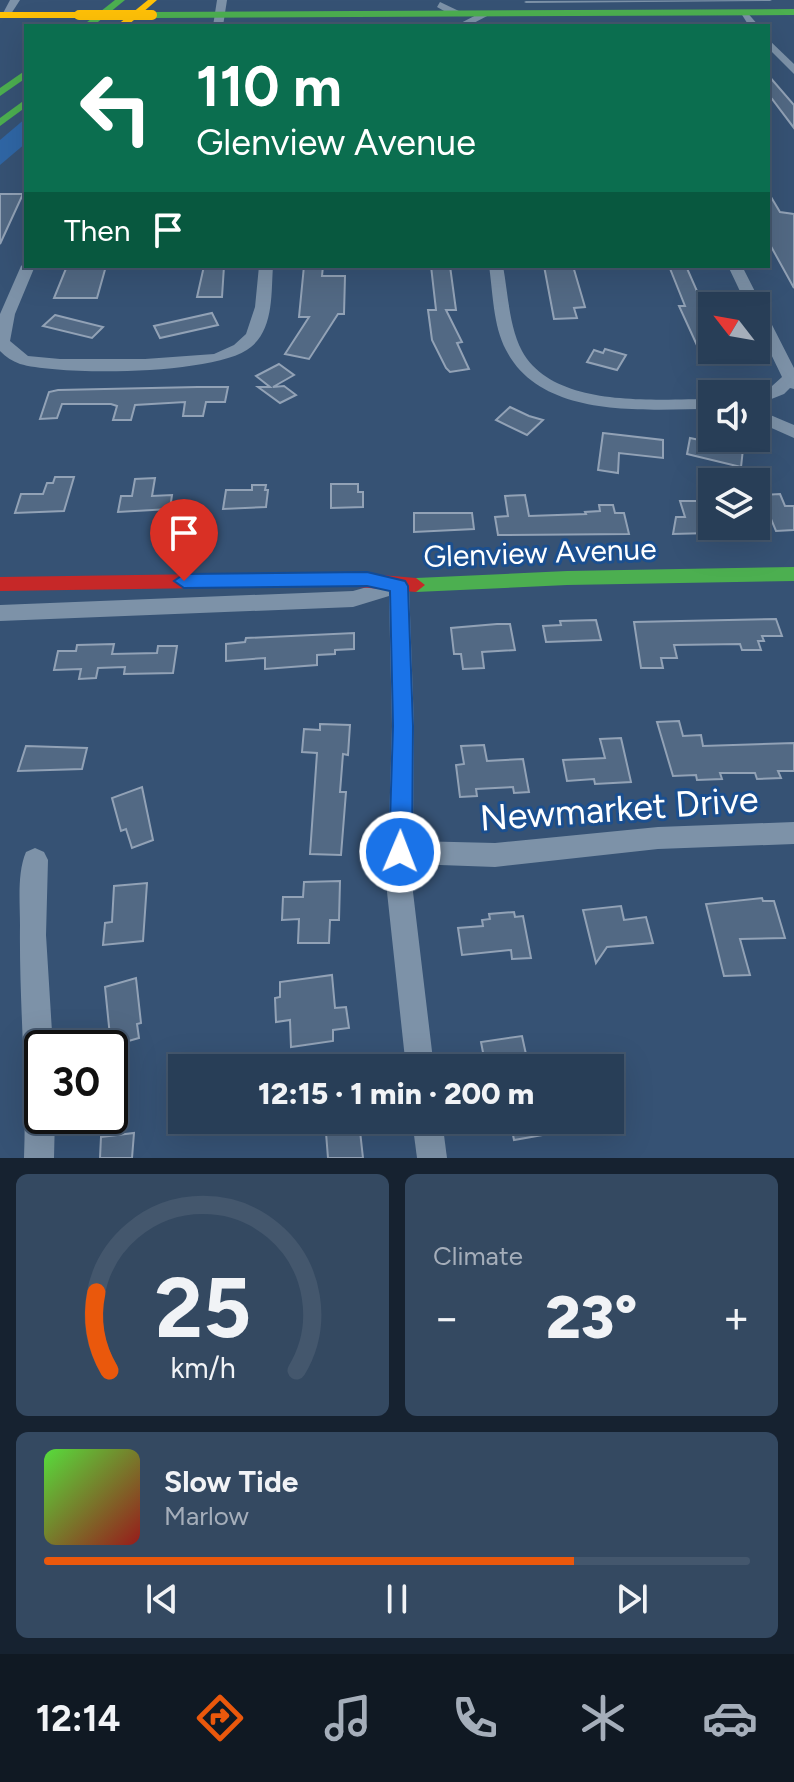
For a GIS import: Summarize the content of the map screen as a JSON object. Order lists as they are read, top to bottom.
{
  "streets": {
    "main road": ["Glenview Avenue"],
    "street": ["Newmarket Drive"]
  },
  "north": "top left",
  "page": {
    "turn": ["110 m", "Glenview Avenue"],
    "then": "Then",
    "limit": "30",
    "trip": "12:15 · 1 min · 200 m",
    "tile": "Climate",
    "heat": ["−", "23°", "+"],
    "song": ["Slow Tide", "Marlow"],
    "tabs": "12:14",
    "gauge": ["25", "km/h"]
  }
}
